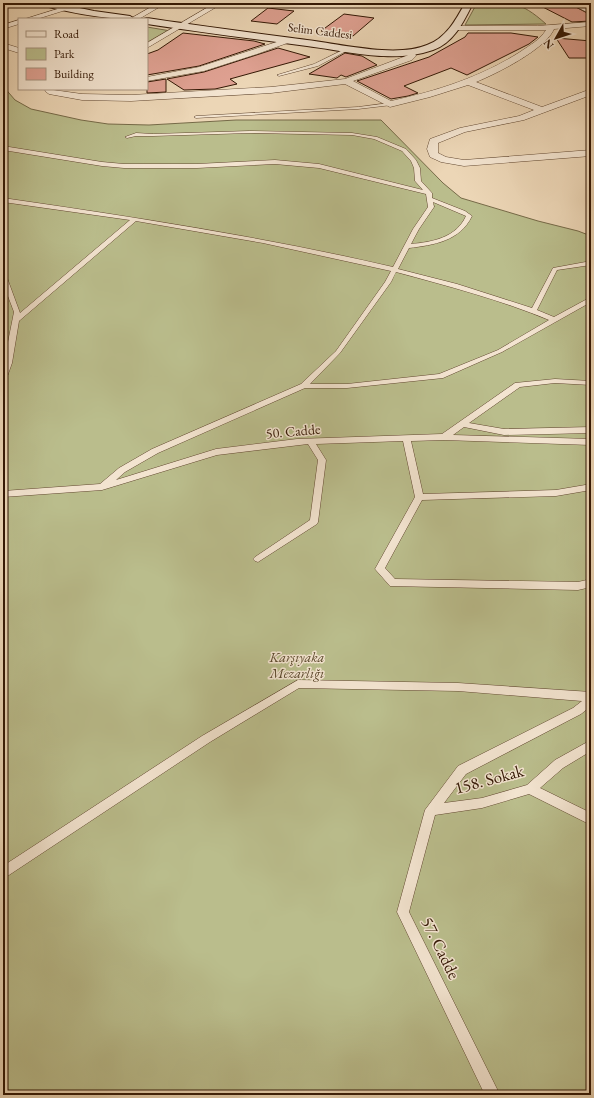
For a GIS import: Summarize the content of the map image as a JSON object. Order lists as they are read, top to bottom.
{
  "streets": {
    "main road": ["Selim Caddesi"],
    "lane": ["50. Cadde", "158. Sokak", "57. Cadde"]
  },
  "crossings": [
    ["158. Sokak", "57. Cadde"]
  ],
  "parks": ["Karşıyaka Mezarlığı"],
  "legend": ["Road", "Park", "Building"],
  "north": "bottom left"
}
